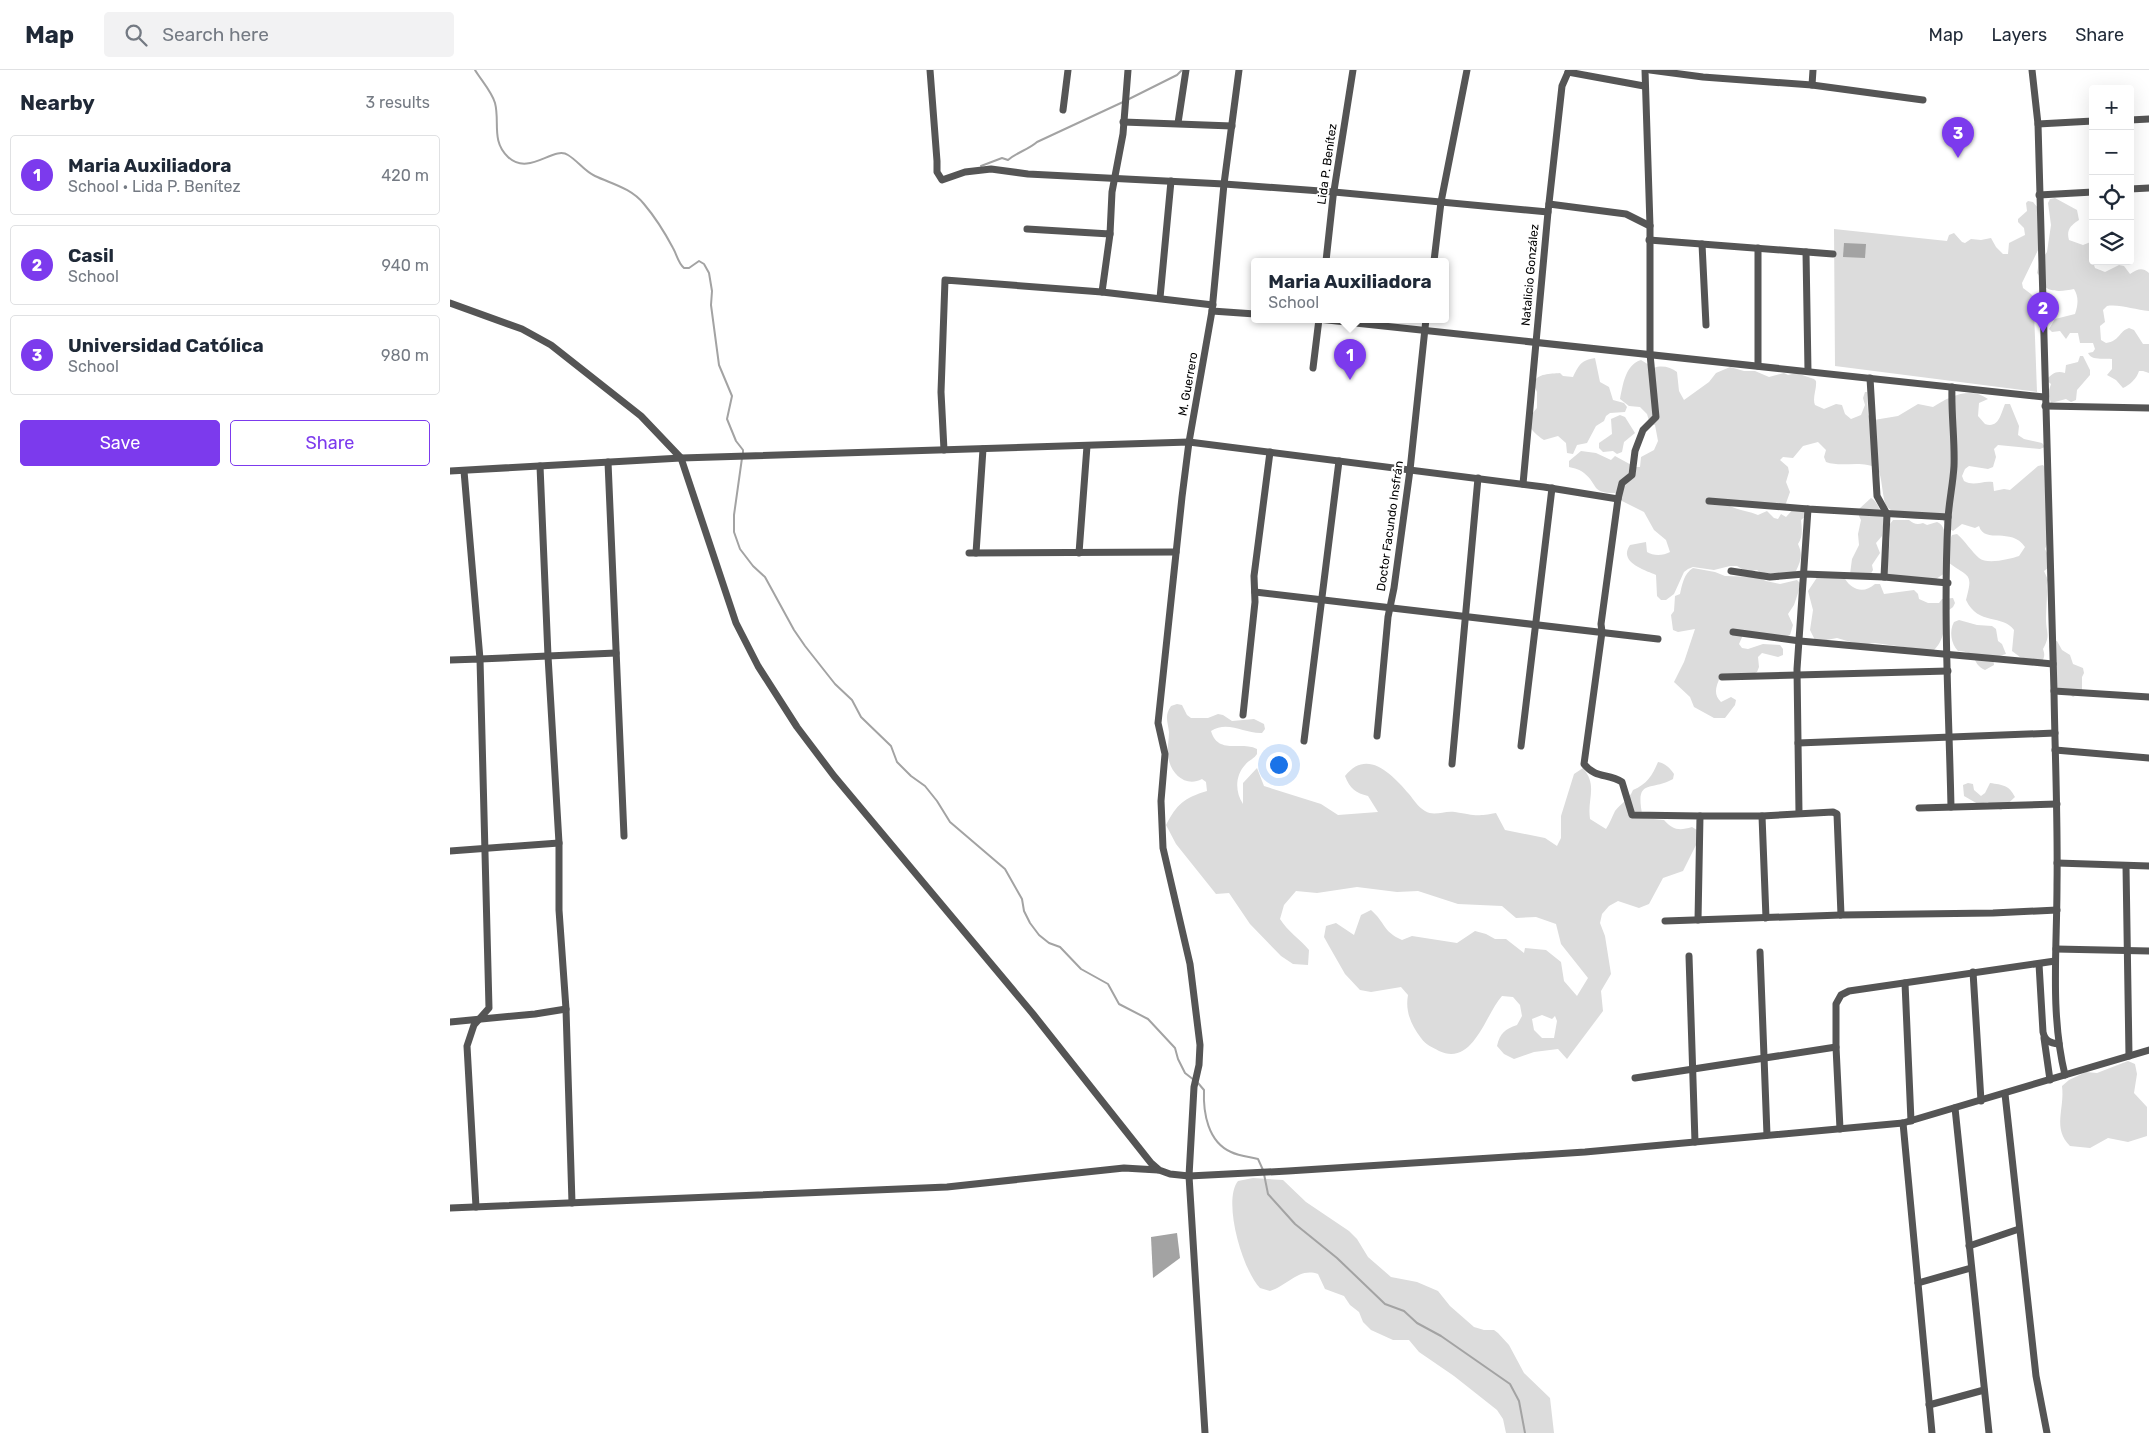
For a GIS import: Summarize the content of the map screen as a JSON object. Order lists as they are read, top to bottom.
{
  "streets": {
    "street": [
      "Lida P. Benítez",
      "Natalicio González",
      "M. Guerrero",
      "Doctor Facundo Insfrán"
    ]
  },
  "page": {
    "header": "Map",
    "search": "Search here",
    "nav": ["Map", "Layers", "Share"],
    "heading": ["Nearby", "3 results"],
    "map_buttons": ["+", "−"],
    "pins": ["3", "2", "1"],
    "list": [
      {
        "mark": "1",
        "name": "Maria Auxiliadora",
        "note": "School · Lida P. Benítez",
        "value": "420 m"
      },
      {
        "mark": "2",
        "name": "Casil",
        "note": "School",
        "value": "940 m"
      },
      {
        "mark": "3",
        "name": "Universidad Católica",
        "note": "School",
        "value": "980 m"
      }
    ],
    "popup": ["Maria Auxiliadora", "School"],
    "buttons": ["Save", "Share"]
  }
}
